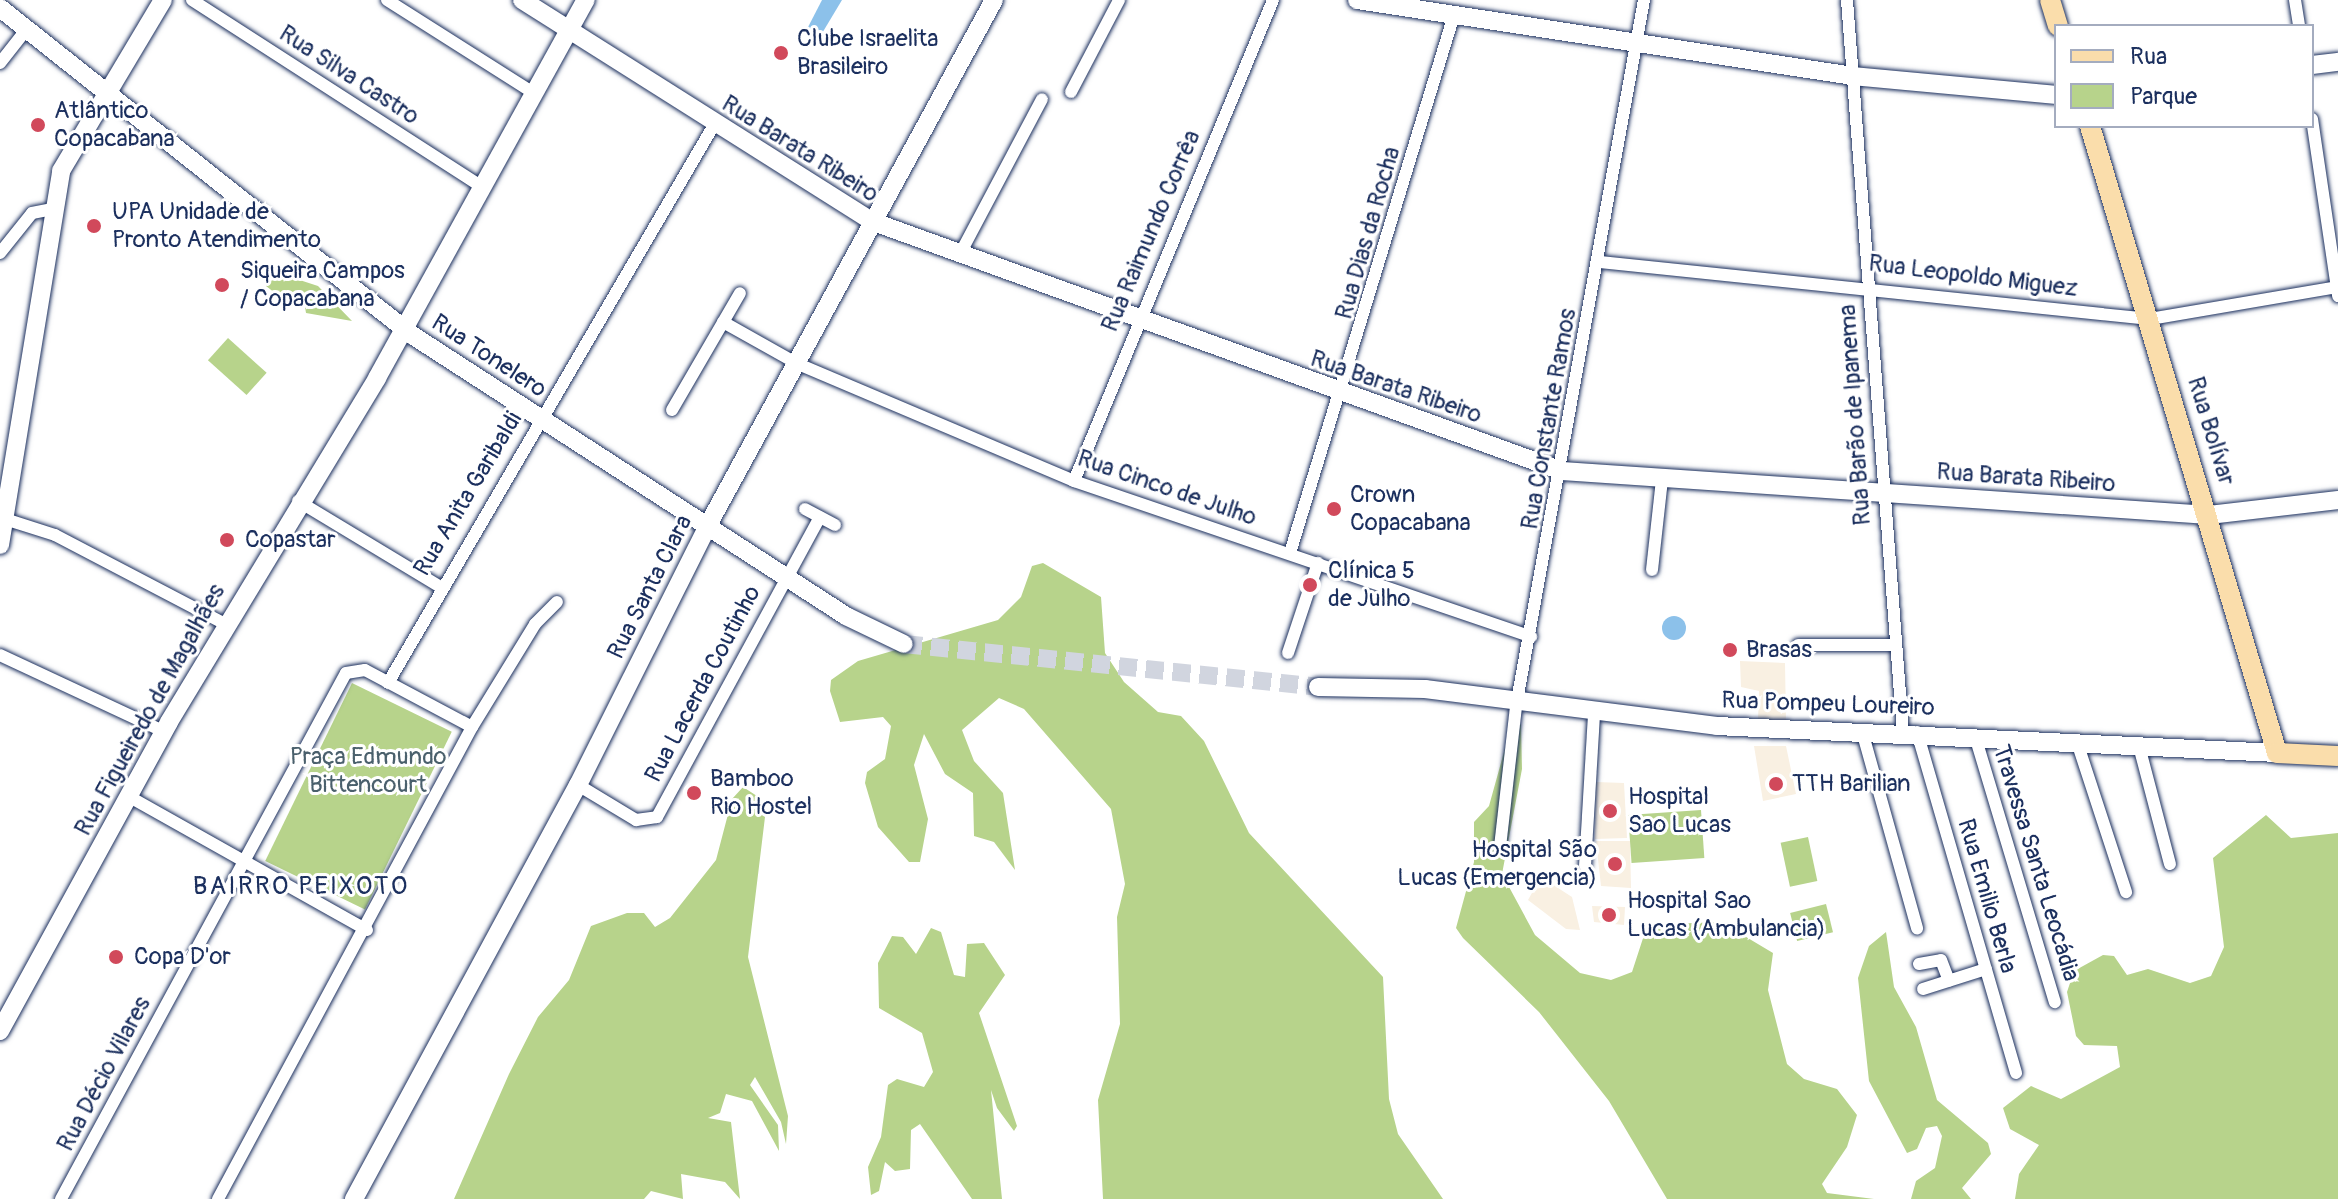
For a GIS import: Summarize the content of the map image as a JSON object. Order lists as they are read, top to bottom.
{
  "streets": {
    "main road": [
      "Rua Barata Ribeiro",
      "Rua Tonelero",
      "Rua Bolívar",
      "Rua Santa Clara",
      "Rua Pompeu Loureiro",
      "Rua Figueiredo de Magalhães"
    ],
    "street": [
      "Rua Silva Castro",
      "Rua Raimundo Corrêa",
      "Rua Dias da Rocha",
      "Rua Leopoldo Miguez",
      "Rua Barão de Ipanema",
      "Rua Constante Ramos",
      "Rua Cinco de Julho",
      "Rua Anita Garibaldi",
      "Rua Lacerda Coutinho",
      "Travessa Santa Leocádia",
      "Rua Emilio Berla",
      "Rua Décio Vilares"
    ]
  },
  "crossings": [
    ["Rua Silva Castro", "Rua Figueiredo de Magalhães"],
    ["Rua Barata Ribeiro", "Rua Raimundo Corrêa"],
    ["Rua Barata Ribeiro", "Rua Dias da Rocha"],
    ["Rua Barata Ribeiro", "Rua Barão de Ipanema"],
    ["Rua Barata Ribeiro", "Rua Constante Ramos"],
    ["Rua Barata Ribeiro", "Rua Bolívar"],
    ["Rua Barata Ribeiro", "Rua Anita Garibaldi"],
    ["Rua Barata Ribeiro", "Rua Santa Clara"],
    ["Rua Barata Ribeiro", "Rua Figueiredo de Magalhães"],
    ["Rua Raimundo Corrêa", "Rua Cinco de Julho"],
    ["Rua Dias da Rocha", "Rua Cinco de Julho"],
    ["Rua Leopoldo Miguez", "Rua Barão de Ipanema"],
    ["Rua Leopoldo Miguez", "Rua Constante Ramos"],
    ["Rua Leopoldo Miguez", "Rua Bolívar"],
    ["Rua Tonelero", "Rua Anita Garibaldi"],
    ["Rua Tonelero", "Rua Santa Clara"],
    ["Rua Tonelero", "Rua Lacerda Coutinho"],
    ["Rua Tonelero", "Rua Figueiredo de Magalhães"],
    ["Rua Barão de Ipanema", "Rua Pompeu Loureiro"],
    ["Rua Barão de Ipanema", "Rua Emilio Berla"],
    ["Rua Constante Ramos", "Rua Cinco de Julho"],
    ["Rua Constante Ramos", "Rua Pompeu Loureiro"],
    ["Rua Bolívar", "Rua Pompeu Loureiro"],
    ["Rua Cinco de Julho", "Rua Santa Clara"],
    ["Rua Anita Garibaldi", "Rua Décio Vilares"],
    ["Rua Santa Clara", "Rua Lacerda Coutinho"],
    ["Rua Pompeu Loureiro", "Travessa Santa Leocádia"],
    ["Rua Pompeu Loureiro", "Rua Emilio Berla"]
  ],
  "districts": ["BAIRRO PEIXOTO"],
  "parks": ["Praça Edmundo Bittencourt"],
  "places": [
    "Clube Israelita Brasileiro",
    "Atlântico Copacabana",
    "UPA Unidade de Pronto Atendimento",
    "Siqueira Campos / Copacabana",
    "Crown Copacabana",
    "Copastar",
    "Clínica 5 de Julho",
    "Brasas",
    "TTH Barilian",
    "Bamboo Rio Hostel",
    "Hospital Sao Lucas",
    "Hospital São Lucas (Emergencia)",
    "Hospital Sao Lucas (Ambulancia)",
    "Copa D'or"
  ],
  "legend": ["Rua", "Parque"]
}
